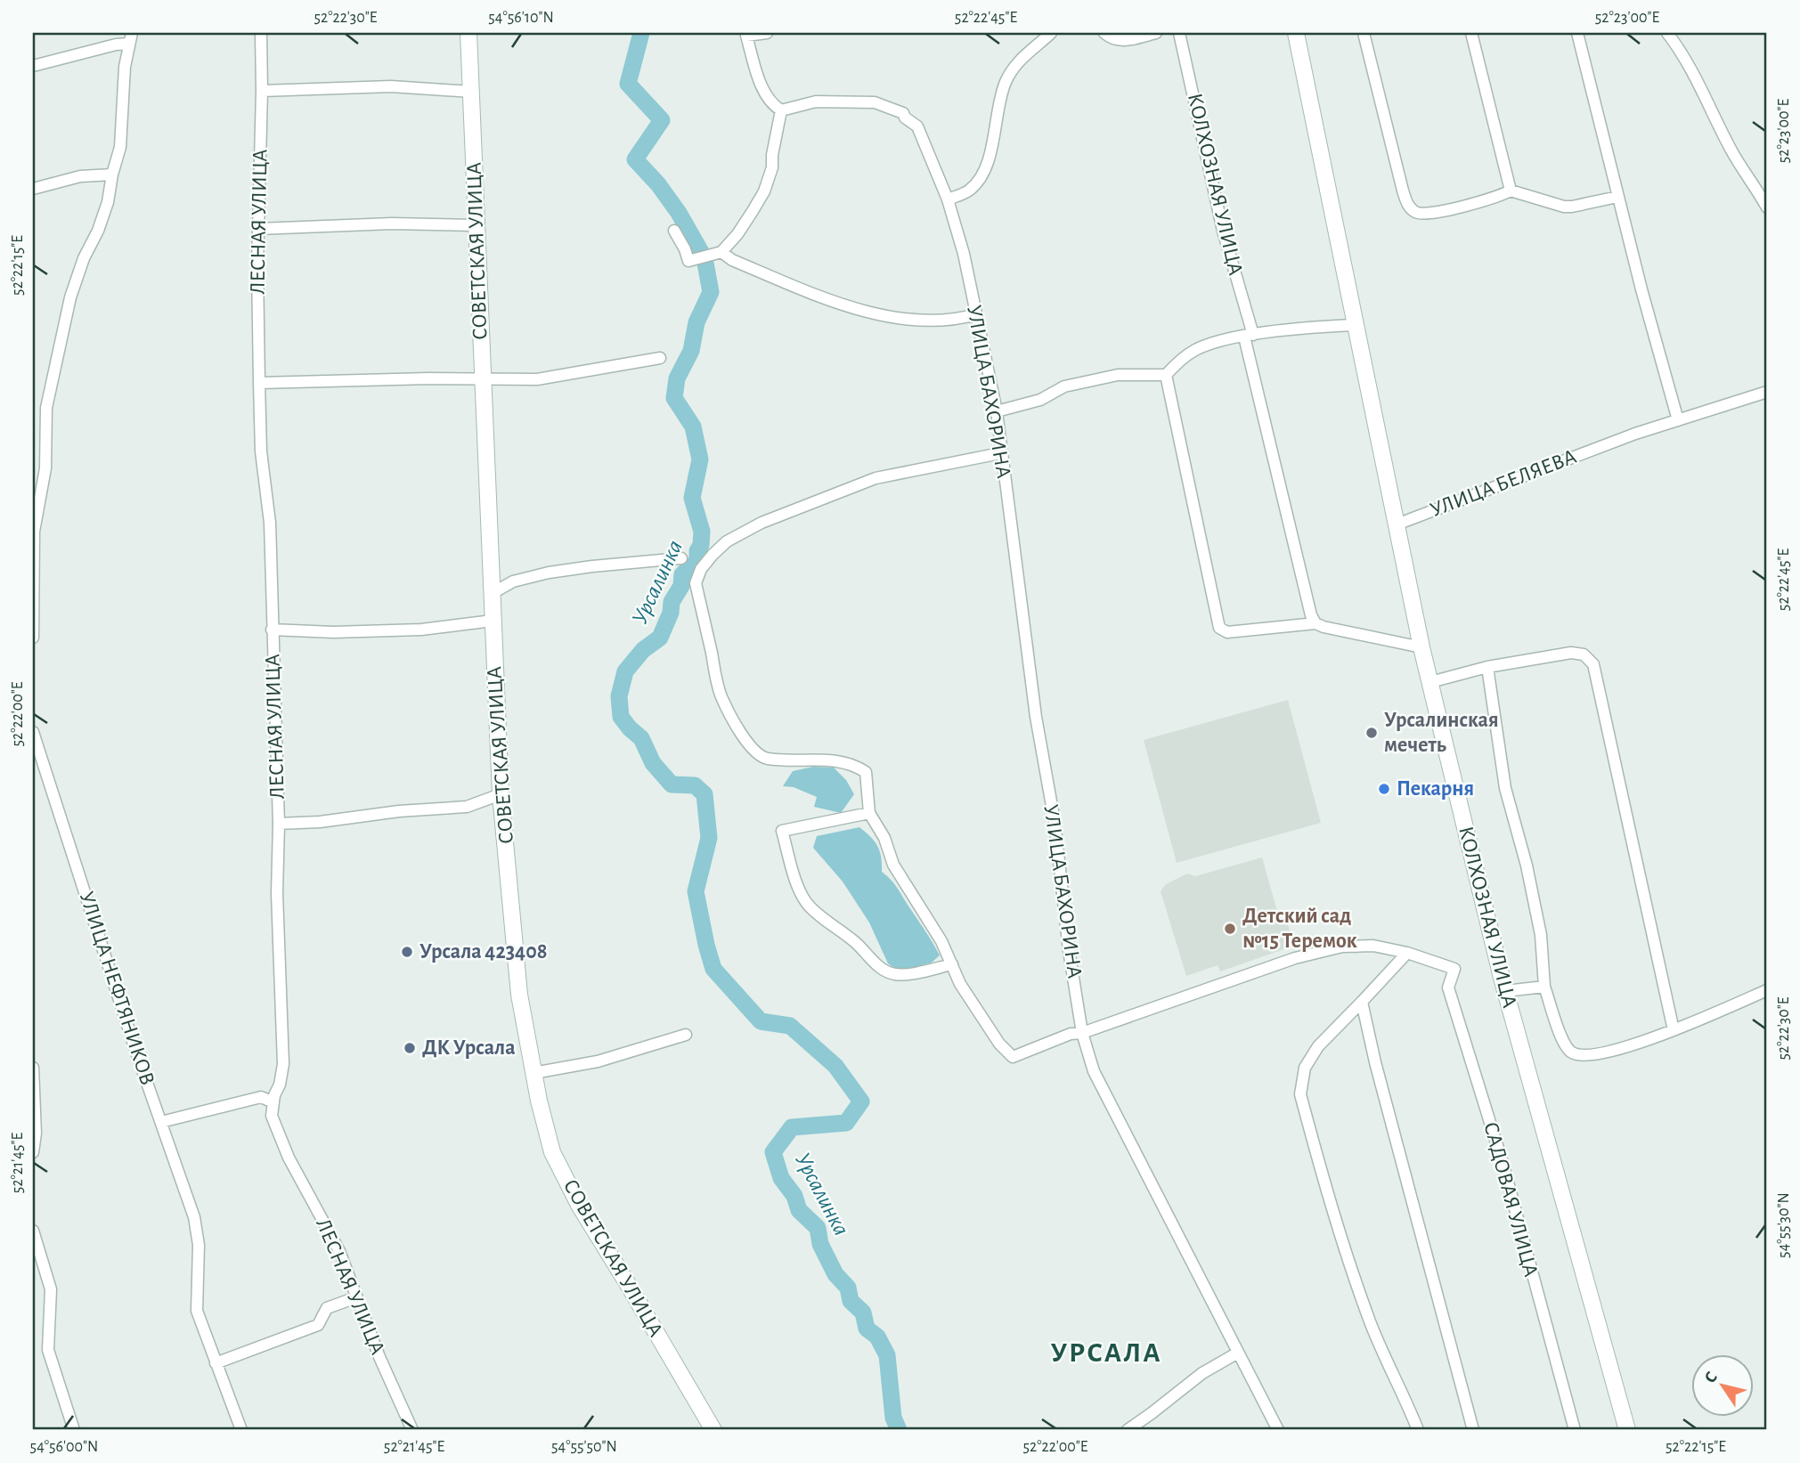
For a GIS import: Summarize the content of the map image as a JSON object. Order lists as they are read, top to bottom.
{
  "streets": {
    "street": [
      "КОЛХОЗНАЯ УЛИЦА",
      "ЛЕСНАЯ УЛИЦА",
      "СОВЕТСКАЯ УЛИЦА",
      "УЛИЦА БАХОРИНА",
      "УЛИЦА БЕЛЯЕВА",
      "УЛИЦА НЕФТЯНИКОВ",
      "САДОВАЯ УЛИЦА"
    ]
  },
  "crossings": [
    ["КОЛХОЗНАЯ УЛИЦА", "УЛИЦА БЕЛЯЕВА"]
  ],
  "districts": ["УРСАЛА"],
  "water": ["Урсалинка"],
  "places": [
    "Урсалинская мечеть",
    "Пекарня",
    "Детский сад №15 Теремок",
    "Урсала 423408",
    "ДК Урсала"
  ],
  "north": "top left",
  "coordinates": [
    "52°22'30\"E",
    "54°56'10\"N",
    "52°22'45\"E",
    "52°23'00\"E",
    "52°22'15\"E",
    "52°22'00\"E",
    "52°21'45\"E",
    "54°55'30\"N",
    "54°56'00\"N",
    "54°55'50\"N"
  ]
}
